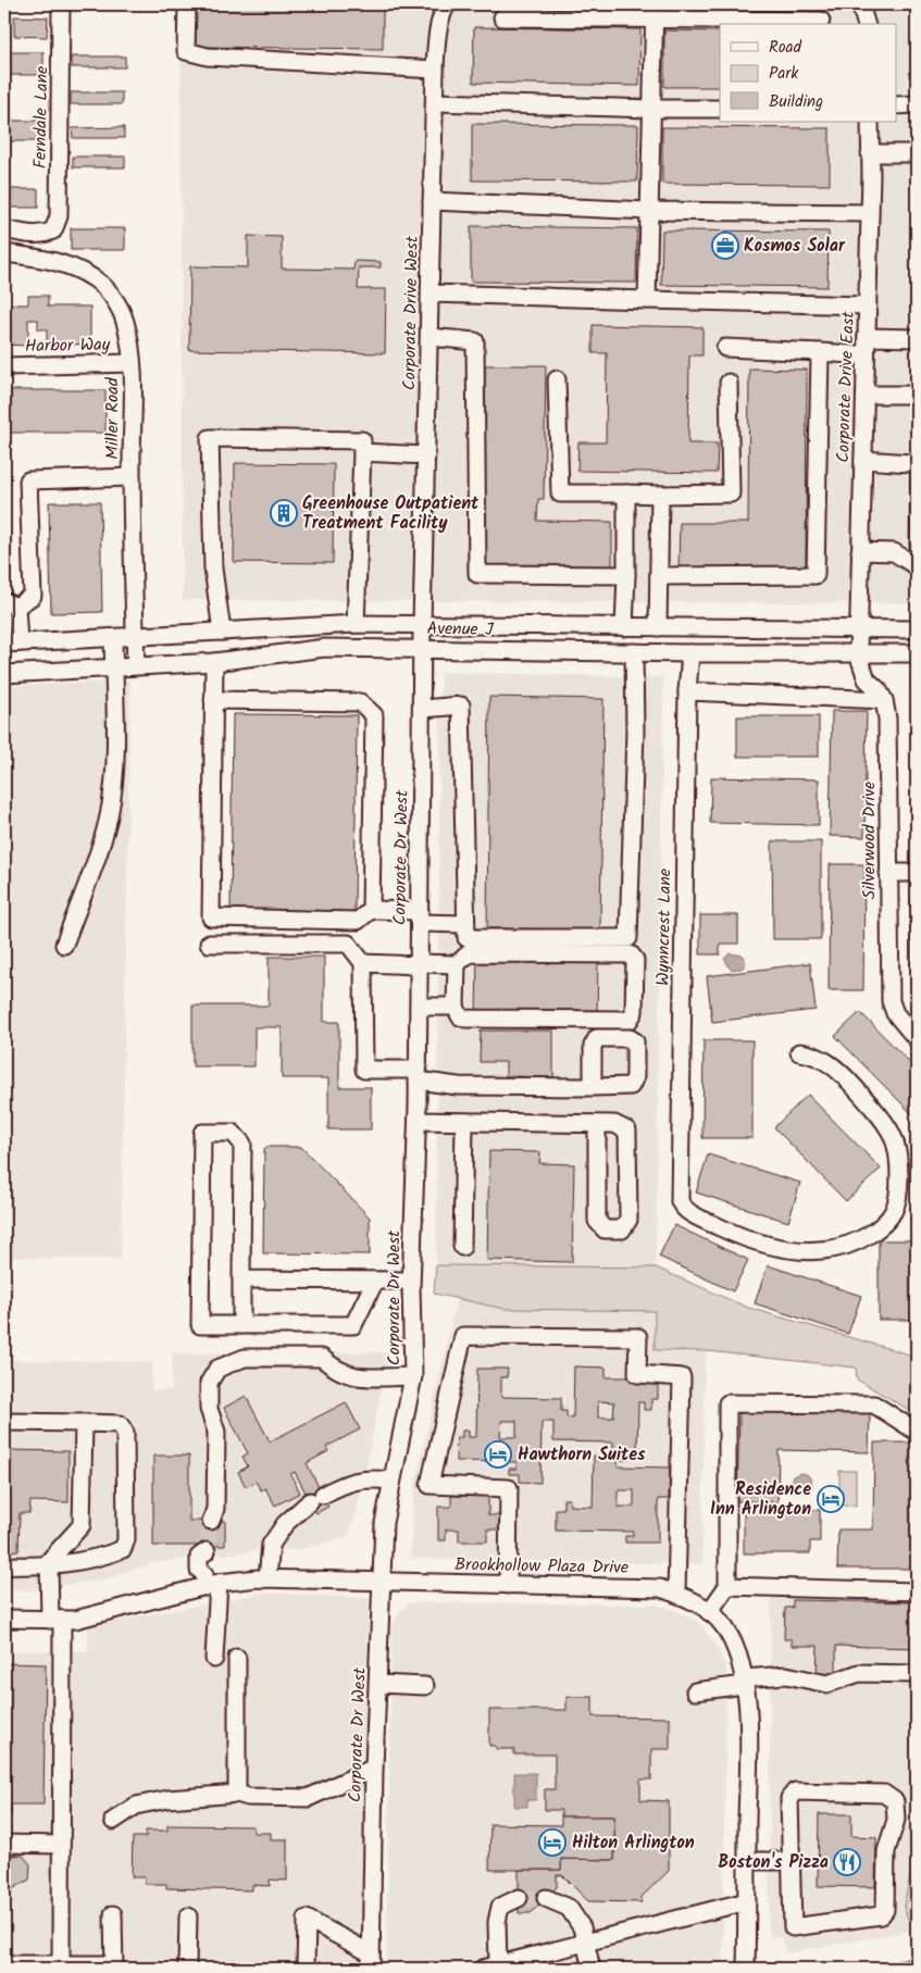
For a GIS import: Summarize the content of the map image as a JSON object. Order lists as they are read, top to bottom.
{
  "streets": {
    "street": [
      "Ferndale Lane",
      "Corporate Drive West",
      "Harbor Way",
      "Corporate Drive East",
      "Miller Road",
      "Avenue J",
      "Silverwood Drive",
      "Corporate Dr West",
      "Wynncrest Lane",
      "Brookhollow Plaza Drive"
    ]
  },
  "crossings": [
    ["Corporate Drive West", "Avenue J"],
    ["Corporate Drive West", "Corporate Dr West"],
    ["Harbor Way", "Miller Road"],
    ["Corporate Drive East", "Avenue J"],
    ["Miller Road", "Avenue J"],
    ["Avenue J", "Corporate Dr West"],
    ["Avenue J", "Wynncrest Lane"],
    ["Corporate Dr West", "Brookhollow Plaza Drive"]
  ],
  "places": {
    "office": ["Kosmos Solar"],
    "building": ["Greenhouse Outpatient Treatment Facility"],
    "hotel": ["Hawthorn Suites", "Residence Inn Arlington", "Hilton Arlington"],
    "restaurant": ["Boston's Pizza"]
  },
  "legend": ["Road", "Park", "Building"]
}
